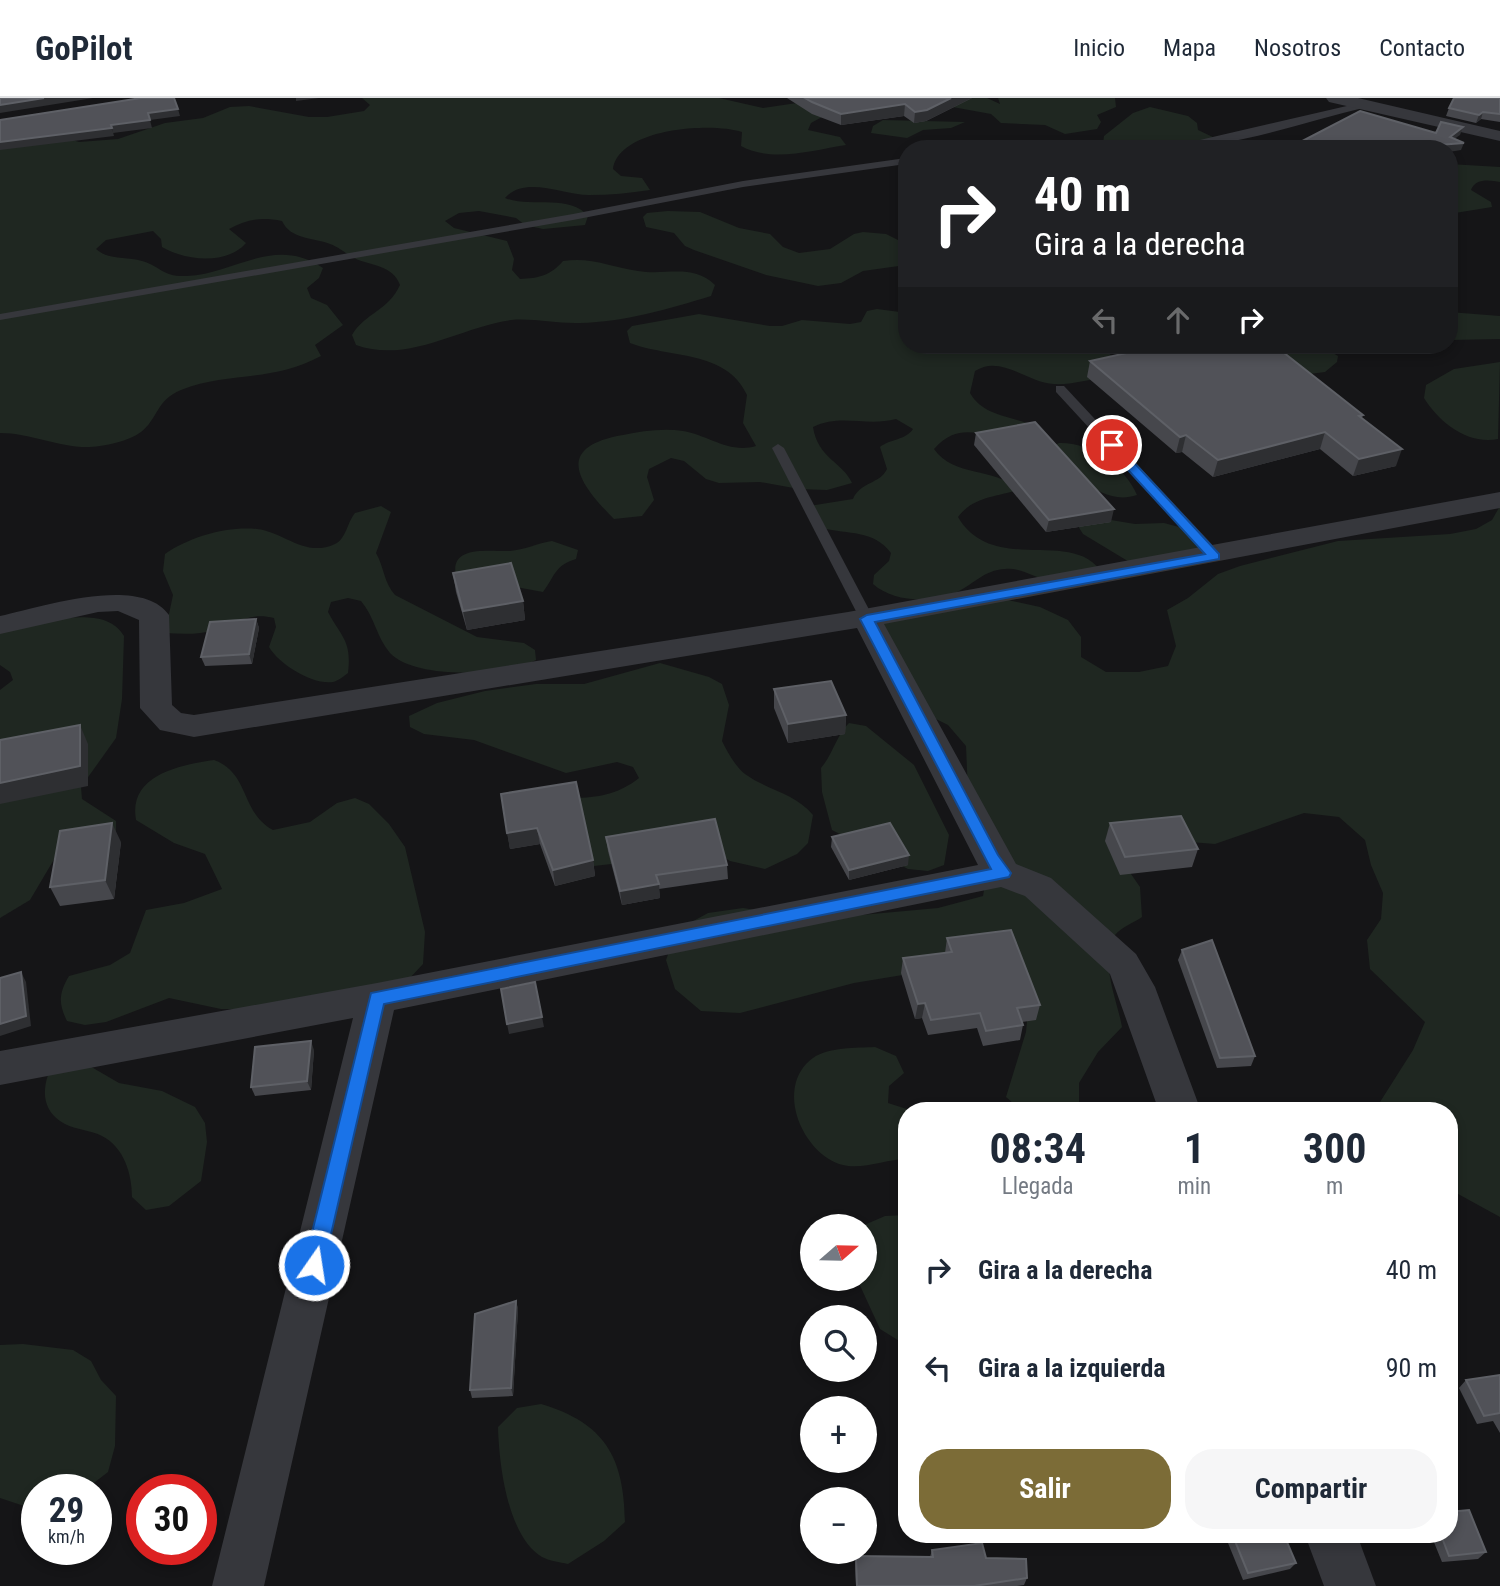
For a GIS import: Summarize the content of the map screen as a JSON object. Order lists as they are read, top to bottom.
{
  "north": "right",
  "page": {
    "header": "GoPilot",
    "nav": [
      "Inicio",
      "Mapa",
      "Nosotros",
      "Contacto"
    ],
    "turn": ["40 m", "Gira a la derecha"],
    "eta": [
      "08:34",
      "Llegada",
      "1",
      "min",
      "300",
      "m"
    ],
    "map_buttons": ["+", "−"],
    "list": [
      {
        "name": "Gira a la derecha",
        "value": "40 m"
      },
      {
        "name": "Gira a la izquierda",
        "value": "90 m"
      }
    ],
    "buttons": ["Salir", "Compartir"],
    "speed": "29 km/h",
    "limit": "30"
  }
}
